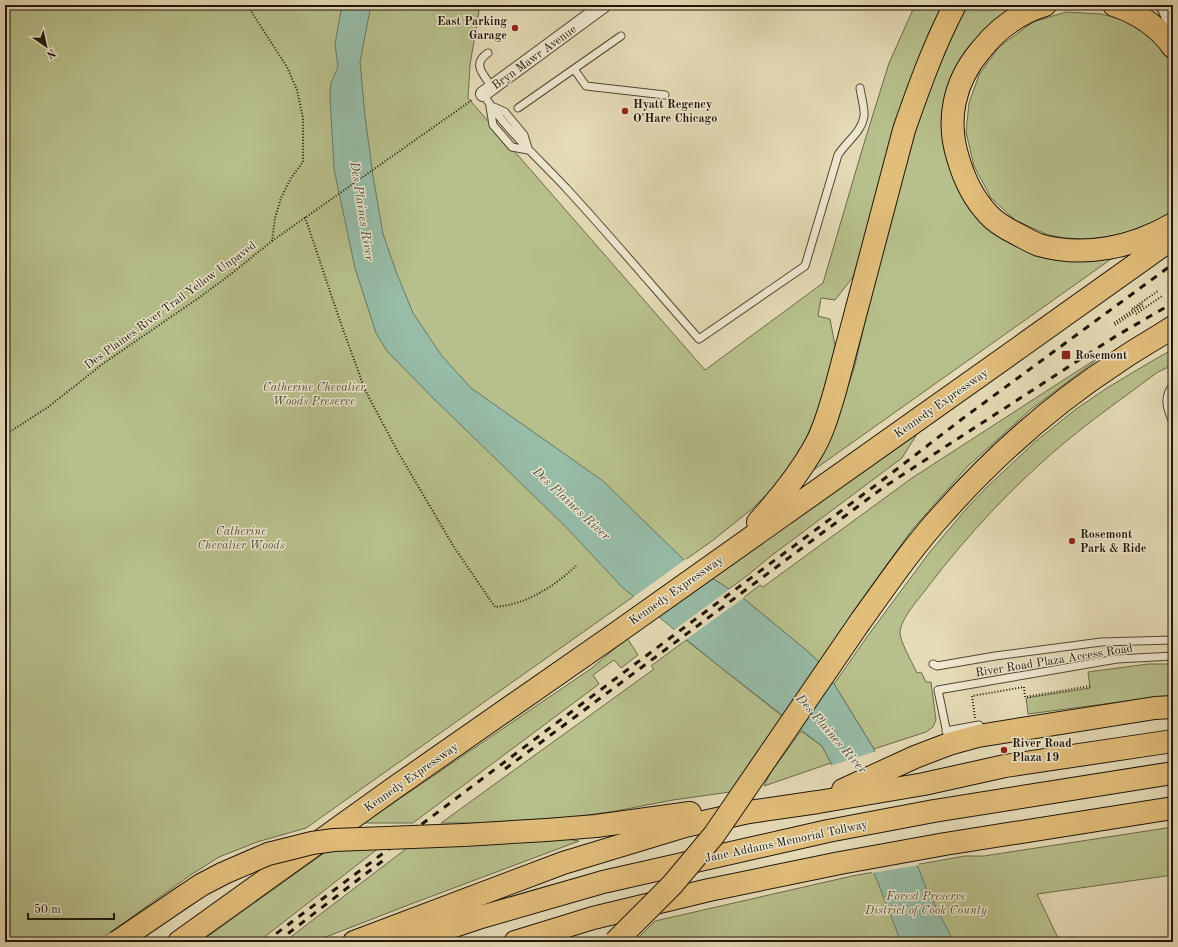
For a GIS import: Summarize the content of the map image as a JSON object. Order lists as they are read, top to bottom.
{
  "streets": {
    "highway": ["Kennedy Expressway", "Jane Addams Memorial Tollway"],
    "street": ["Bryn Mawr Avenue"],
    "lane": ["River Road Plaza Access Road"],
    "path": ["Des Plaines River Trail Yellow Unpaved"]
  },
  "water": ["Des Plaines River"],
  "parks": ["Catherine Chevalier Woods Preserve", "Catherine Chevalier Woods", "Forest Preserve District of Cook County"],
  "places": {
    "other": [
      "East Parking Garage",
      "Hyatt Regency O'Hare Chicago",
      "Rosemont Park & Ride",
      "River Road Plaza 19"
    ],
    "transit": ["Rosemont"]
  },
  "scale_bar": "50 m",
  "north": "bottom right"
}
